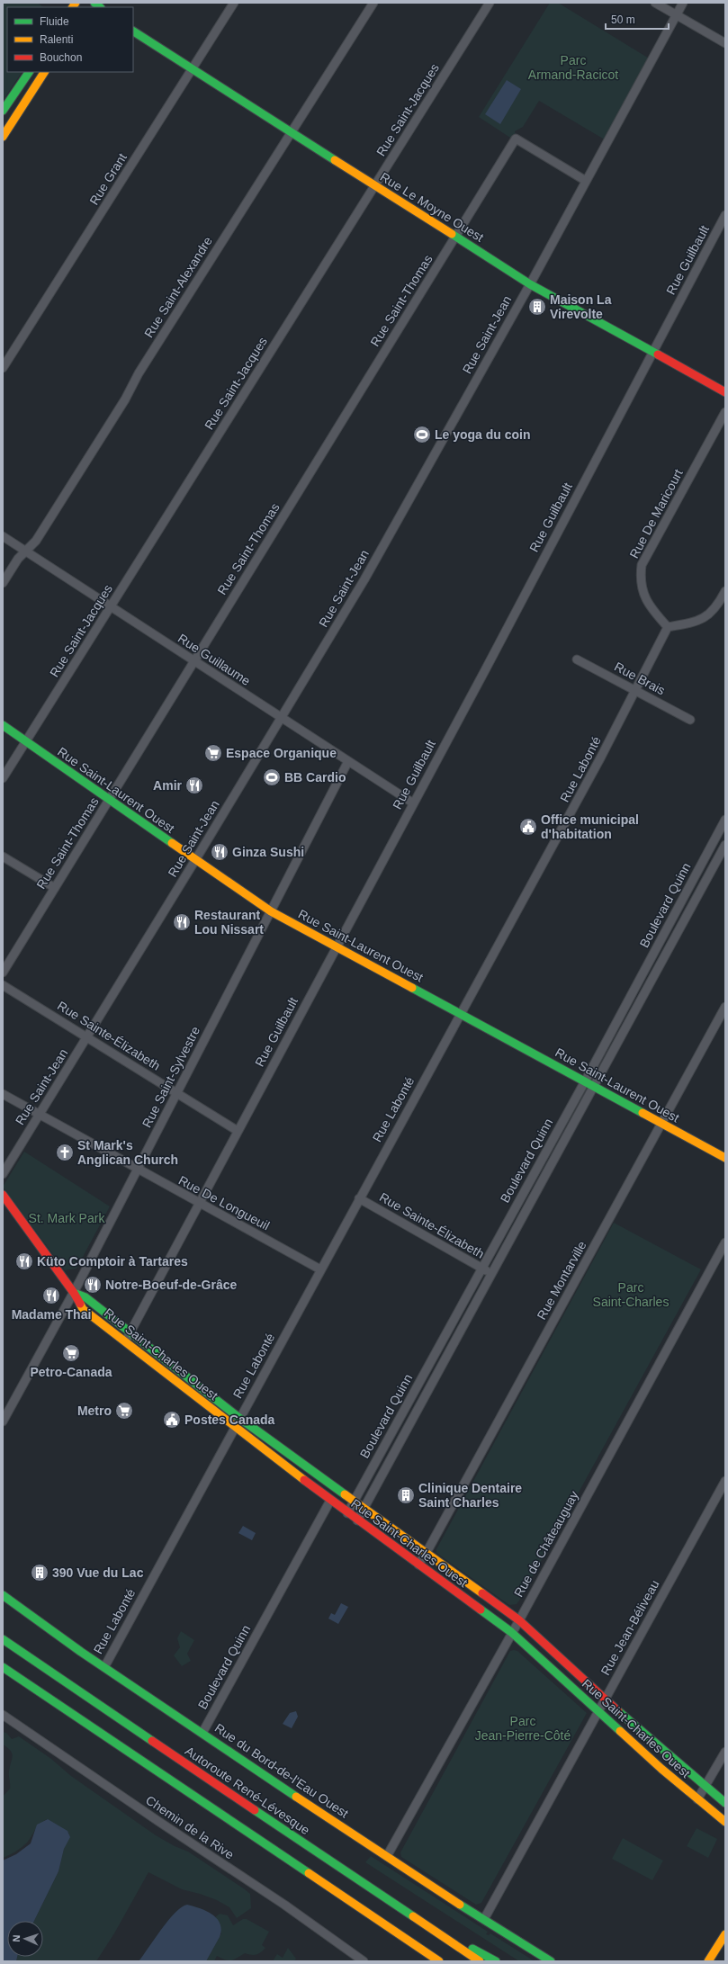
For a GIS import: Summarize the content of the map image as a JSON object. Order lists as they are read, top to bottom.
{
  "streets": {
    "main road": [
      "Rue Le Moyne Ouest",
      "Rue Saint-Laurent Ouest",
      "Rue Saint-Charles Ouest",
      "Rue du Bord-de-l'Eau Ouest",
      "Autoroute René-Lévesque"
    ],
    "street": [
      "Rue Saint-Jacques",
      "Rue Grant",
      "Rue Guilbault",
      "Rue Saint-Alexandre",
      "Rue Saint-Thomas",
      "Rue Saint-Jean",
      "Rue De Maricourt",
      "Rue Guillaume",
      "Rue Brais",
      "Rue Labonté",
      "Boulevard Quinn",
      "Rue Sainte-Élizabeth",
      "Rue Saint-Sylvestre",
      "Rue De Longueuil",
      "Rue Montarville",
      "Rue de Châteauguay",
      "Rue Jean-Béliveau",
      "Chemin de la Rive"
    ]
  },
  "crossings": [
    ["Rue Saint-Jacques", "Rue Le Moyne Ouest"],
    ["Rue Saint-Jacques", "Rue Guillaume"],
    ["Rue Saint-Jacques", "Rue Saint-Laurent Ouest"],
    ["Rue Grant", "Rue Le Moyne Ouest"],
    ["Rue Le Moyne Ouest", "Rue Guilbault"],
    ["Rue Le Moyne Ouest", "Rue Saint-Alexandre"],
    ["Rue Le Moyne Ouest", "Rue Saint-Thomas"],
    ["Rue Le Moyne Ouest", "Rue Saint-Jean"],
    ["Rue Guilbault", "Rue Guillaume"],
    ["Rue Guilbault", "Rue Saint-Laurent Ouest"],
    ["Rue Guilbault", "Rue Sainte-Élizabeth"],
    ["Rue Guilbault", "Rue De Longueuil"],
    ["Rue Guilbault", "Rue Saint-Charles Ouest"],
    ["Rue Saint-Alexandre", "Rue Guillaume"],
    ["Rue Saint-Thomas", "Rue Saint-Jean"],
    ["Rue Saint-Thomas", "Rue Guillaume"],
    ["Rue Saint-Thomas", "Rue Saint-Laurent Ouest"],
    ["Rue Saint-Jean", "Rue Guillaume"],
    ["Rue Saint-Jean", "Rue Saint-Laurent Ouest"],
    ["Rue Saint-Jean", "Rue Sainte-Élizabeth"],
    ["Rue Saint-Jean", "Rue De Longueuil"],
    ["Rue De Maricourt", "Rue Labonté"],
    ["Rue Guillaume", "Rue Saint-Sylvestre"],
    ["Rue Brais", "Rue Labonté"],
    ["Rue Labonté", "Rue Saint-Laurent Ouest"],
    ["Rue Labonté", "Rue Sainte-Élizabeth"],
    ["Rue Labonté", "Rue De Longueuil"],
    ["Rue Labonté", "Rue Saint-Charles Ouest"],
    ["Rue Labonté", "Rue du Bord-de-l'Eau Ouest"],
    ["Rue Saint-Laurent Ouest", "Boulevard Quinn"],
    ["Rue Saint-Laurent Ouest", "Rue Saint-Sylvestre"],
    ["Rue Saint-Laurent Ouest", "Rue Montarville"],
    ["Boulevard Quinn", "Rue Sainte-Élizabeth"],
    ["Boulevard Quinn", "Rue Saint-Charles Ouest"],
    ["Boulevard Quinn", "Rue du Bord-de-l'Eau Ouest"],
    ["Rue Sainte-Élizabeth", "Rue Saint-Sylvestre"],
    ["Rue Saint-Sylvestre", "Rue De Longueuil"],
    ["Rue Saint-Sylvestre", "Rue Saint-Charles Ouest"],
    ["Rue Montarville", "Rue Saint-Charles Ouest"],
    ["Rue Saint-Charles Ouest", "Rue de Châteauguay"],
    ["Rue Saint-Charles Ouest", "Rue Jean-Béliveau"],
    ["Rue de Châteauguay", "Rue du Bord-de-l'Eau Ouest"],
    ["Rue Jean-Béliveau", "Rue du Bord-de-l'Eau Ouest"]
  ],
  "parks": [
    "Parc Armand-Racicot",
    "St. Mark Park",
    "Parc Saint-Charles",
    "Parc Jean-Pierre-Côté"
  ],
  "places": {
    "building": ["Maison La Virevolte", "Clinique Dentaire Saint Charles", "390 Vue du Lac"],
    "sports": ["Le yoga du coin", "BB Cardio"],
    "supermarket": ["Espace Organique", "Petro-Canada", "Metro"],
    "restaurant": [
      "Amir",
      "Ginza Sushi",
      "Restaurant Lou Nissart",
      "Küto Comptoir à Tartares",
      "Notre-Boeuf-de-Grâce",
      "Madame Thai"
    ],
    "public building": ["Office municipal d'habitation", "Postes Canada"],
    "church": ["St Mark's Anglican Church"]
  },
  "legend": ["Fluide", "Ralenti", "Bouchon"],
  "scale_bar": "50 m",
  "north": "left"
}
